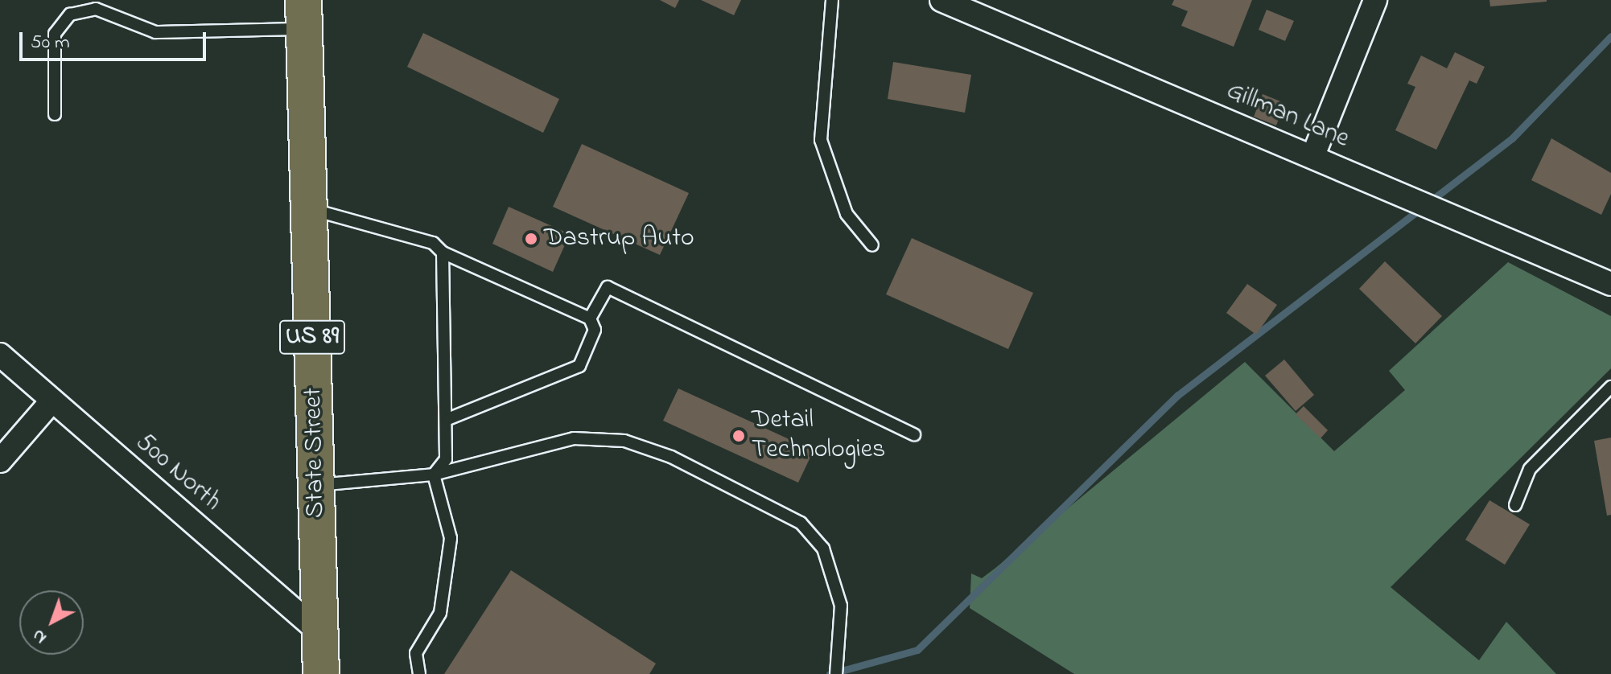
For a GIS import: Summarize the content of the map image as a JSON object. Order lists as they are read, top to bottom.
{
  "streets": {
    "main road": ["US 89", "State Street"],
    "street": ["Gillman Lane", "500 North"]
  },
  "crossings": [
    ["State Street", "500 North"]
  ],
  "places": ["Dastrup Auto", "Detail Technologies"],
  "scale_bar": "50 m",
  "north": "bottom left"
}
